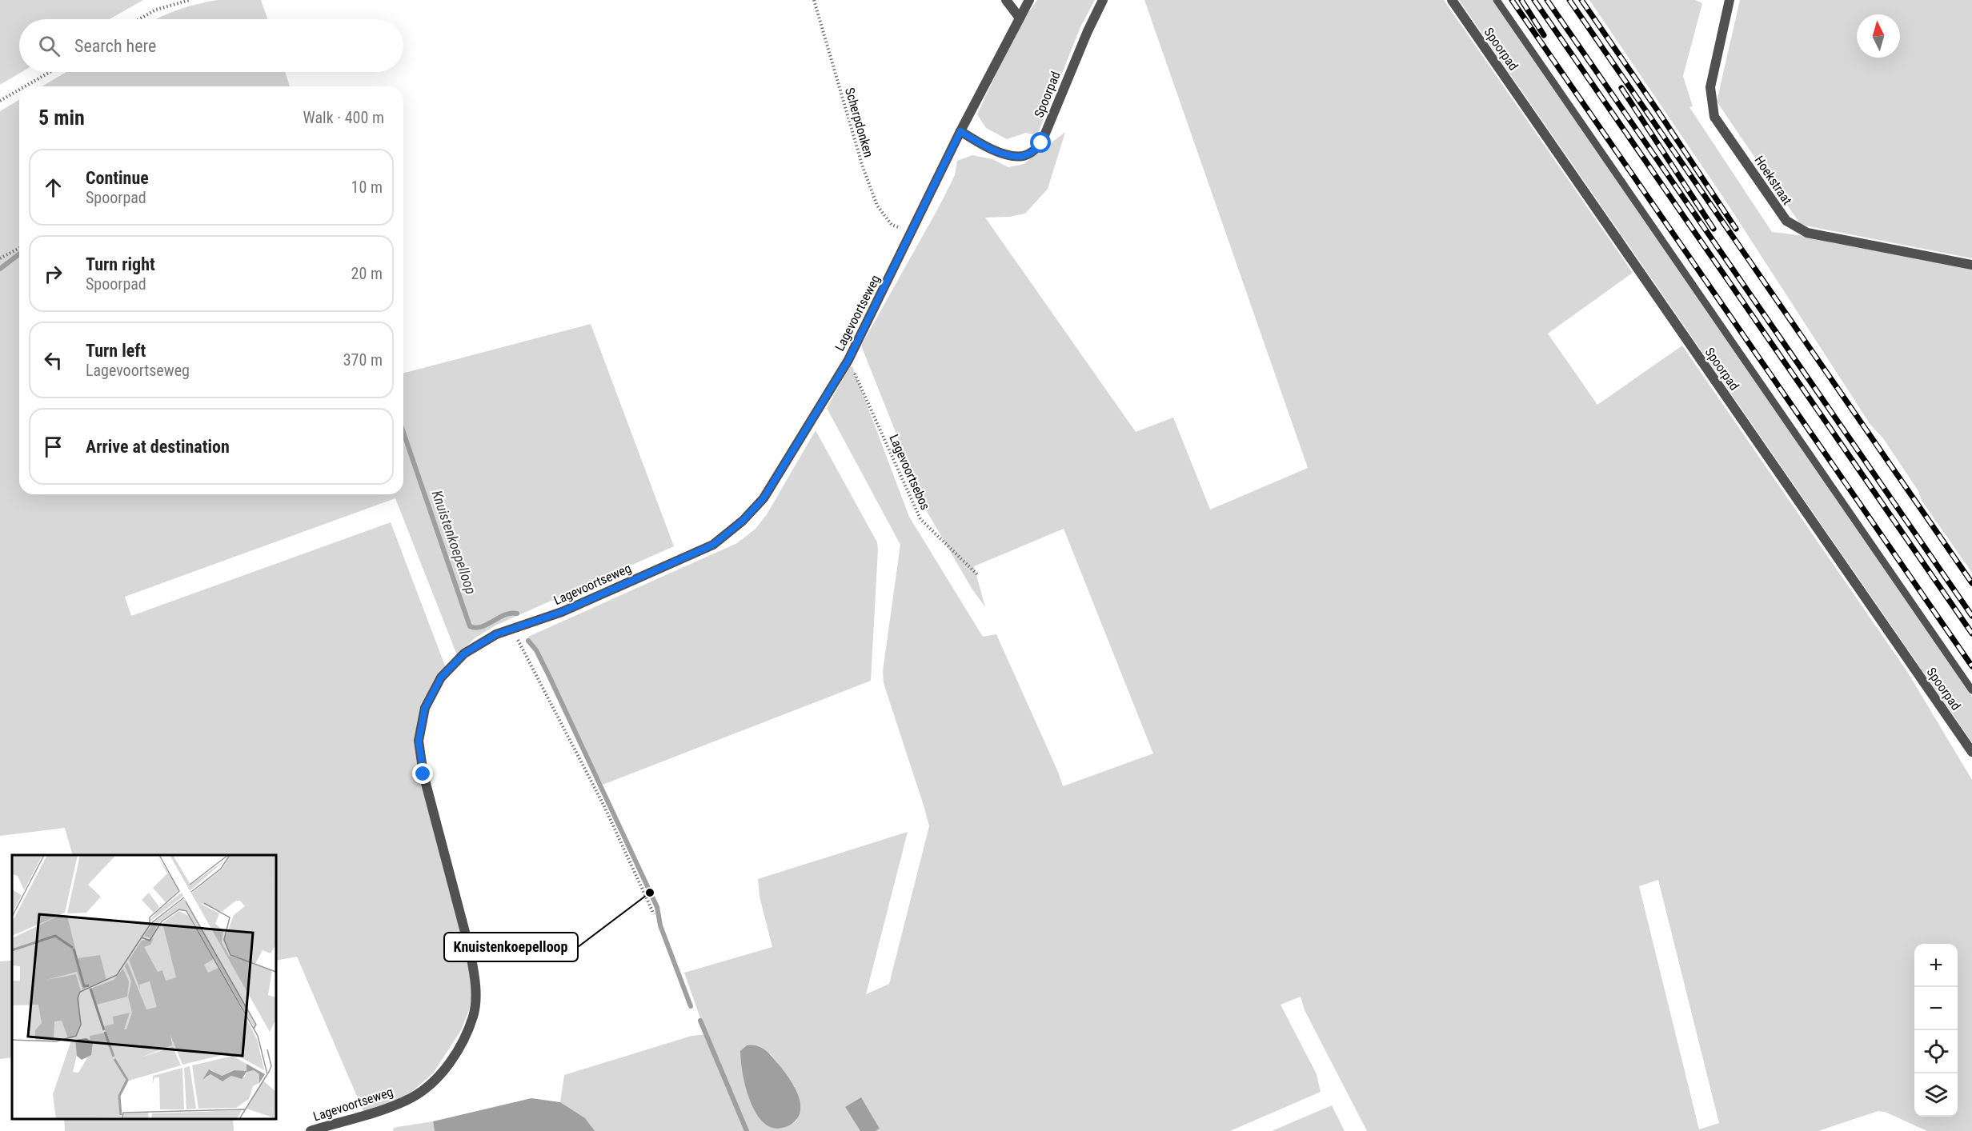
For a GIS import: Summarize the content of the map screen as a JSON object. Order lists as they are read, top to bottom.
{
  "streets": {
    "street": ["Spoorpad", "Hoekstraat", "Lagevoortseweg"],
    "path": ["Scherpdonken", "Lagevoortsebos"]
  },
  "crossings": [
    ["Spoorpad", "Lagevoortseweg"],
    ["Scherpdonken", "Lagevoortseweg"],
    ["Lagevoortseweg", "Lagevoortsebos"]
  ],
  "water": ["Knuistenkoepelloop"],
  "places": ["Knuistenkoepelloop"],
  "north": "top",
  "page": {
    "search": "Search here",
    "heading": ["5 min", "Walk · 400 m"],
    "list": [
      ["Continue", "Spoorpad", "10 m"],
      ["Turn right", "Spoorpad", "20 m"],
      ["Turn left", "Lagevoortseweg", "370 m"],
      "Arrive at destination"
    ],
    "map_buttons": ["+", "−"]
  }
}
